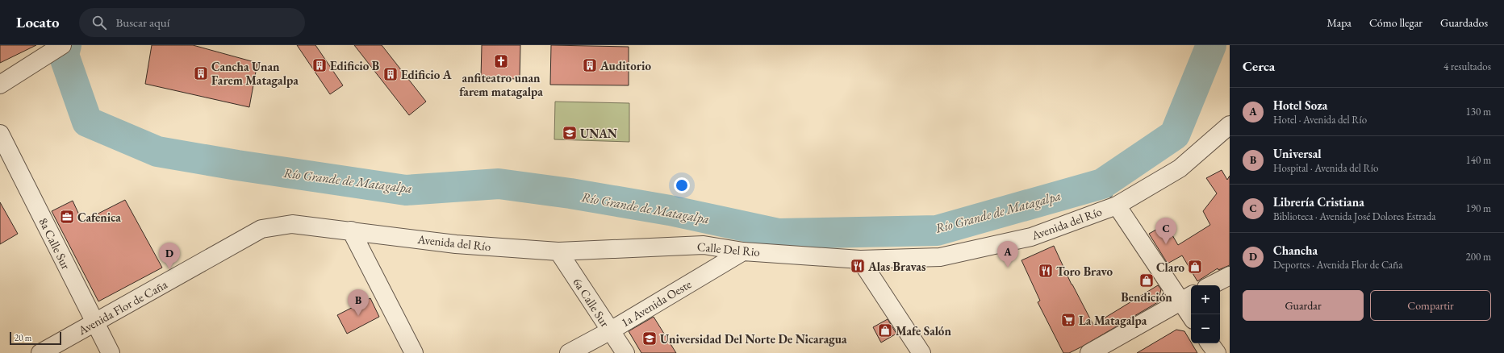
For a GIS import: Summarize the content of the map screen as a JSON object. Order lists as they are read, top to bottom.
{
  "streets": {
    "street": [
      "Avenida del Río",
      "8a Calle Sur",
      "Calle Del Rio",
      "6a Calle Sur",
      "1a Avenida Oeste",
      "Avenida Flor de Caña"
    ]
  },
  "crossings": [
    ["Avenida del Río", "Calle Del Rio"],
    ["Avenida del Río", "6a Calle Sur"],
    ["Avenida del Río", "Avenida Flor de Caña"],
    ["8a Calle Sur", "Avenida Flor de Caña"],
    ["Calle Del Rio", "6a Calle Sur"],
    ["Calle Del Rio", "1a Avenida Oeste"],
    ["6a Calle Sur", "1a Avenida Oeste"]
  ],
  "water": ["Río Grande de Matagalpa"],
  "places": {
    "church": ["anfiteatro unan farem matagalpa"],
    "building": [
      "Edificio B",
      "Auditorio",
      "Cancha Unan Farem Matagalpa",
      "Edificio A"
    ],
    "school or university": ["UNAN", "Universidad Del Norte De Nicaragua"],
    "office": ["Cafenica"],
    "restaurant": ["Alas Bravas", "Toro Bravo"],
    "shop": ["Claro", "Bendición", "Mafe Salón"],
    "supermarket": ["La Matagalpa"]
  },
  "scale_bar": "20 m",
  "page": {
    "header": "Locato",
    "search": "Buscar aquí",
    "nav": ["Mapa", "Cómo llegar", "Guardados"],
    "heading": ["Cerca", "4 resultados"],
    "list": [
      {
        "mark": "A",
        "name": "Hotel Soza",
        "note": "Hotel · Avenida del Río",
        "value": "130 m"
      },
      {
        "mark": "B",
        "name": "Universal",
        "note": "Hospital · Avenida del Río",
        "value": "140 m"
      },
      {
        "mark": "C",
        "name": "Librería Cristiana",
        "note": "Biblioteca · Avenida José Dolores Estrada",
        "value": "190 m"
      },
      {
        "mark": "D",
        "name": "Chancha",
        "note": "Deportes · Avenida Flor de Caña",
        "value": "200 m"
      }
    ],
    "pins": [
      "C",
      "A",
      "D",
      "B"
    ],
    "buttons": ["Guardar", "Compartir"],
    "map_buttons": ["+", "−"],
    "scale": "20 m"
  }
}
